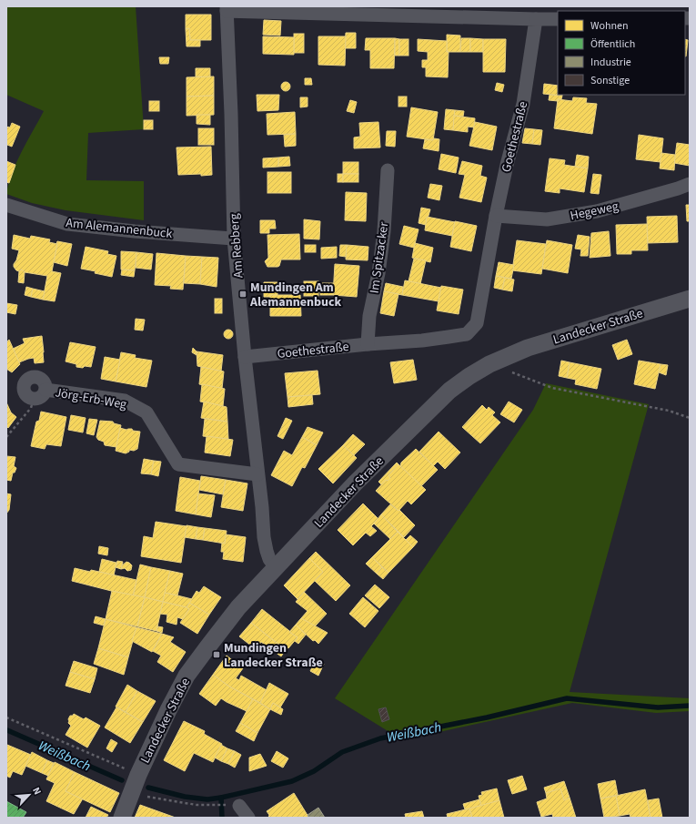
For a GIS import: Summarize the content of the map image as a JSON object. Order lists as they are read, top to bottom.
{
  "streets": {
    "street": [
      "Goethestraße",
      "Hegeweg",
      "Am Alemannenbuck",
      "Am Rebberg",
      "Im Spitzacker",
      "Landecker Straße",
      "Jörg-Erb-Weg"
    ]
  },
  "crossings": [
    ["Goethestraße", "Hegeweg"],
    ["Goethestraße", "Am Rebberg"],
    ["Goethestraße", "Im Spitzacker"],
    ["Am Alemannenbuck", "Am Rebberg"],
    ["Am Rebberg", "Landecker Straße"],
    ["Am Rebberg", "Jörg-Erb-Weg"]
  ],
  "water": ["Weißbach"],
  "places": {
    "transit": ["Mundingen Am Alemannenbuck", "Mundingen Landecker Straße"]
  },
  "legend": [
    "Wohnen",
    "Öffentlich",
    "Industrie",
    "Sonstige"
  ],
  "north": "top right"
}
